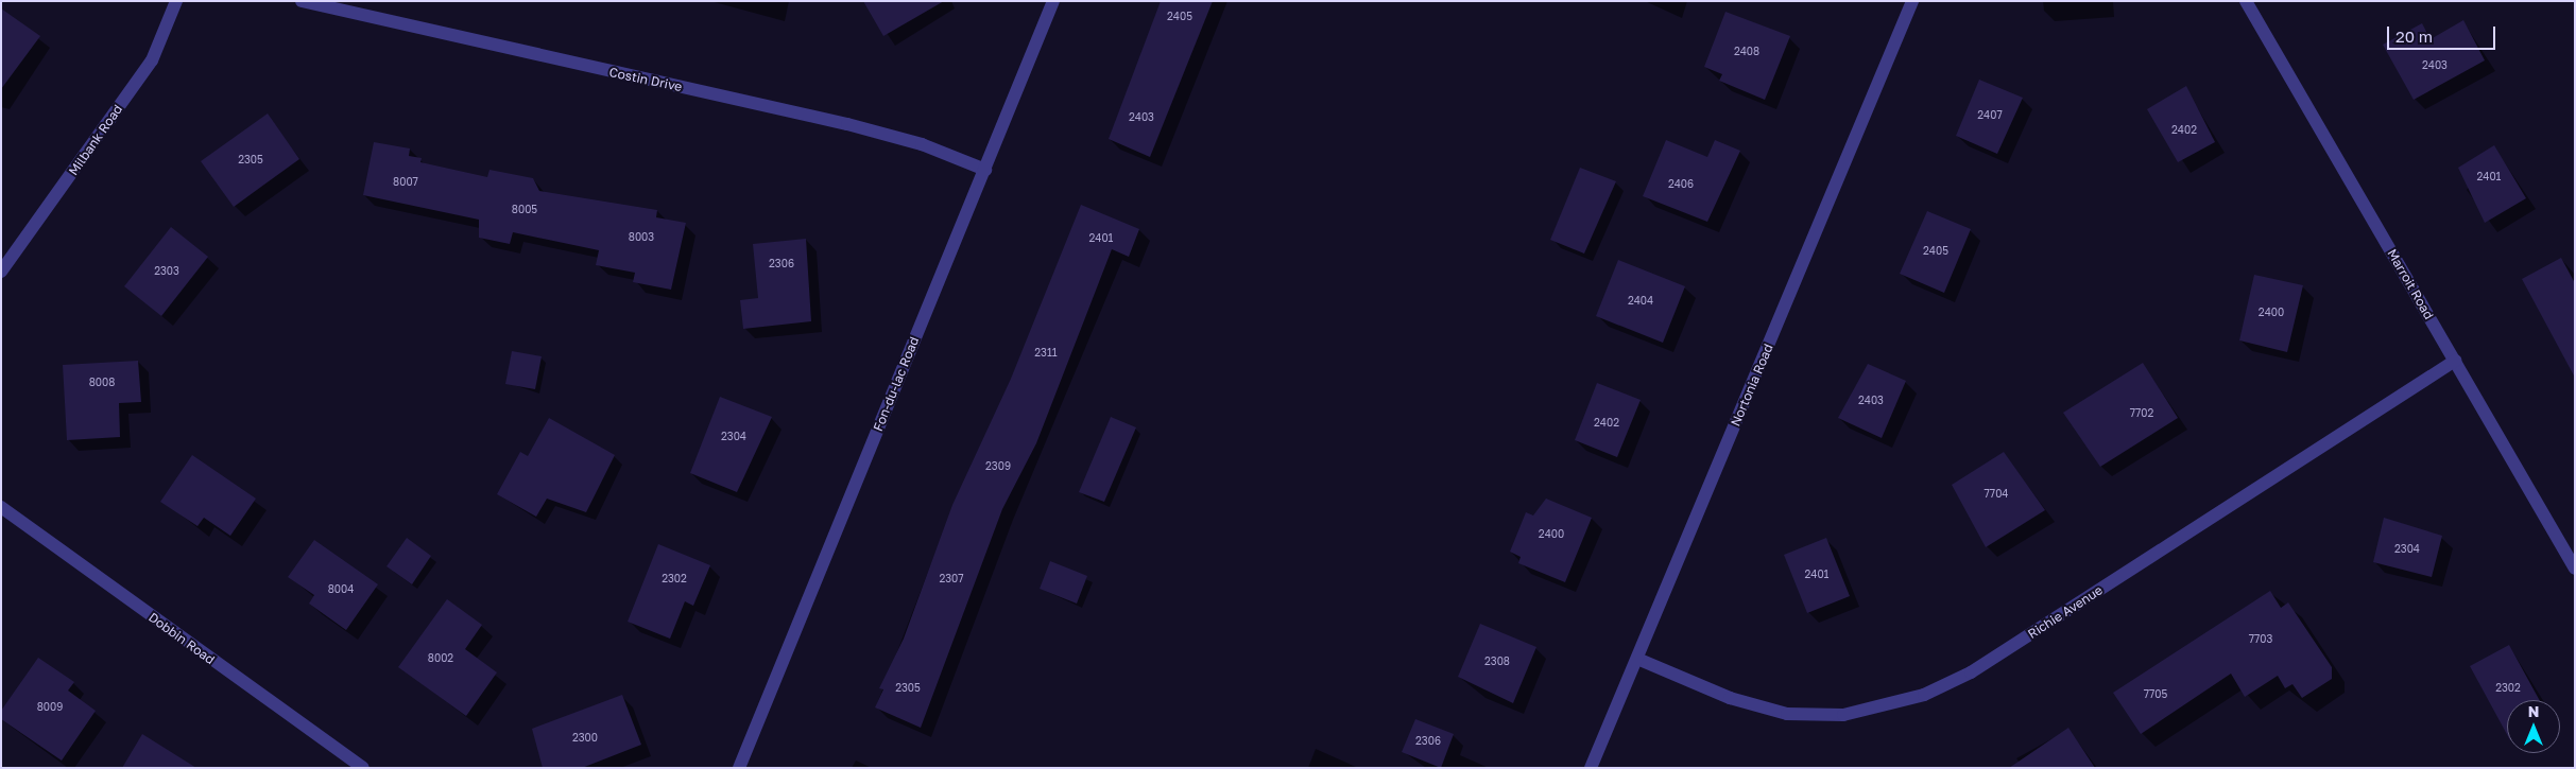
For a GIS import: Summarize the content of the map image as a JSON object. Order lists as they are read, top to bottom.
{
  "streets": {
    "street": [
      "Costin Drive",
      "Milbank Road",
      "Marroit Road",
      "Fon-du-lac Road",
      "Nortonia Road",
      "Richie Avenue",
      "Dobbin Road"
    ]
  },
  "crossings": [
    ["Costin Drive", "Fon-du-lac Road"],
    ["Marroit Road", "Richie Avenue"],
    ["Nortonia Road", "Richie Avenue"]
  ],
  "house_numbers": [
    "2405",
    "2408",
    "2403",
    "2407",
    "2403",
    "2402",
    "2305",
    "2401",
    "8007",
    "2406",
    "8005",
    "8003",
    "2401",
    "2405",
    "2306",
    "2303",
    "2404",
    "2400",
    "2311",
    "8008",
    "2403",
    "7702",
    "2402",
    "2304",
    "2309",
    "7704",
    "2400",
    "2304",
    "2401",
    "2302",
    "2307",
    "8004",
    "7703",
    "8002",
    "2308",
    "2305",
    "2302",
    "7705",
    "8009",
    "2300",
    "2306"
  ],
  "scale_bar": "20 m",
  "north": "top"
}
